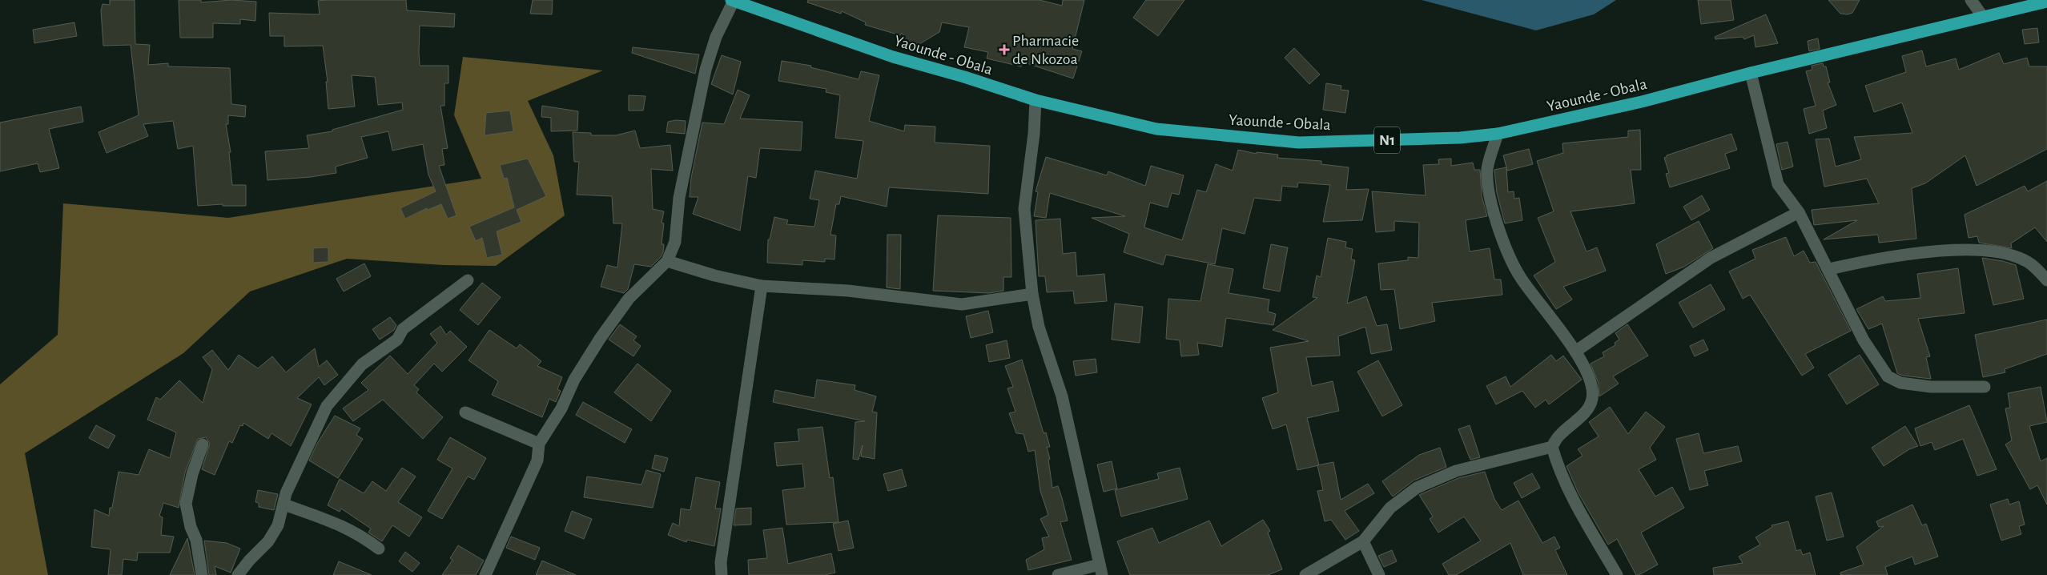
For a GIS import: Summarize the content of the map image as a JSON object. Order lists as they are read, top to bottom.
{
  "streets": {
    "highway": ["Yaounde - Obala", "N1"]
  },
  "places": {
    "health": ["Pharmacie de Nkozoa"]
  }
}
